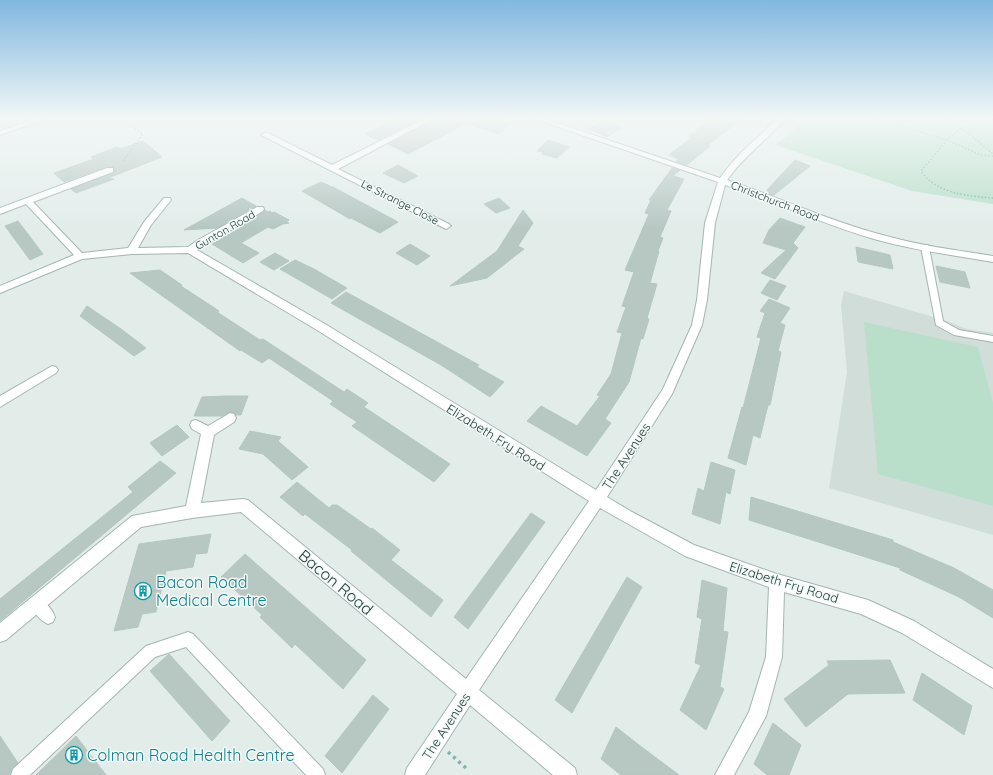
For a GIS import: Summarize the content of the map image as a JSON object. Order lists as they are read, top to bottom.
{
  "streets": {
    "street": [
      "Christchurch Road",
      "Le Strange Close",
      "Gunton Road",
      "Elizabeth Fry Road",
      "The Avenues",
      "Bacon Road"
    ]
  },
  "crossings": [
    ["Christchurch Road", "The Avenues"],
    ["Gunton Road", "Elizabeth Fry Road"],
    ["Elizabeth Fry Road", "The Avenues"],
    ["The Avenues", "Bacon Road"]
  ],
  "places": {
    "building": ["Bacon Road Medical Centre", "Colman Road Health Centre"]
  }
}
